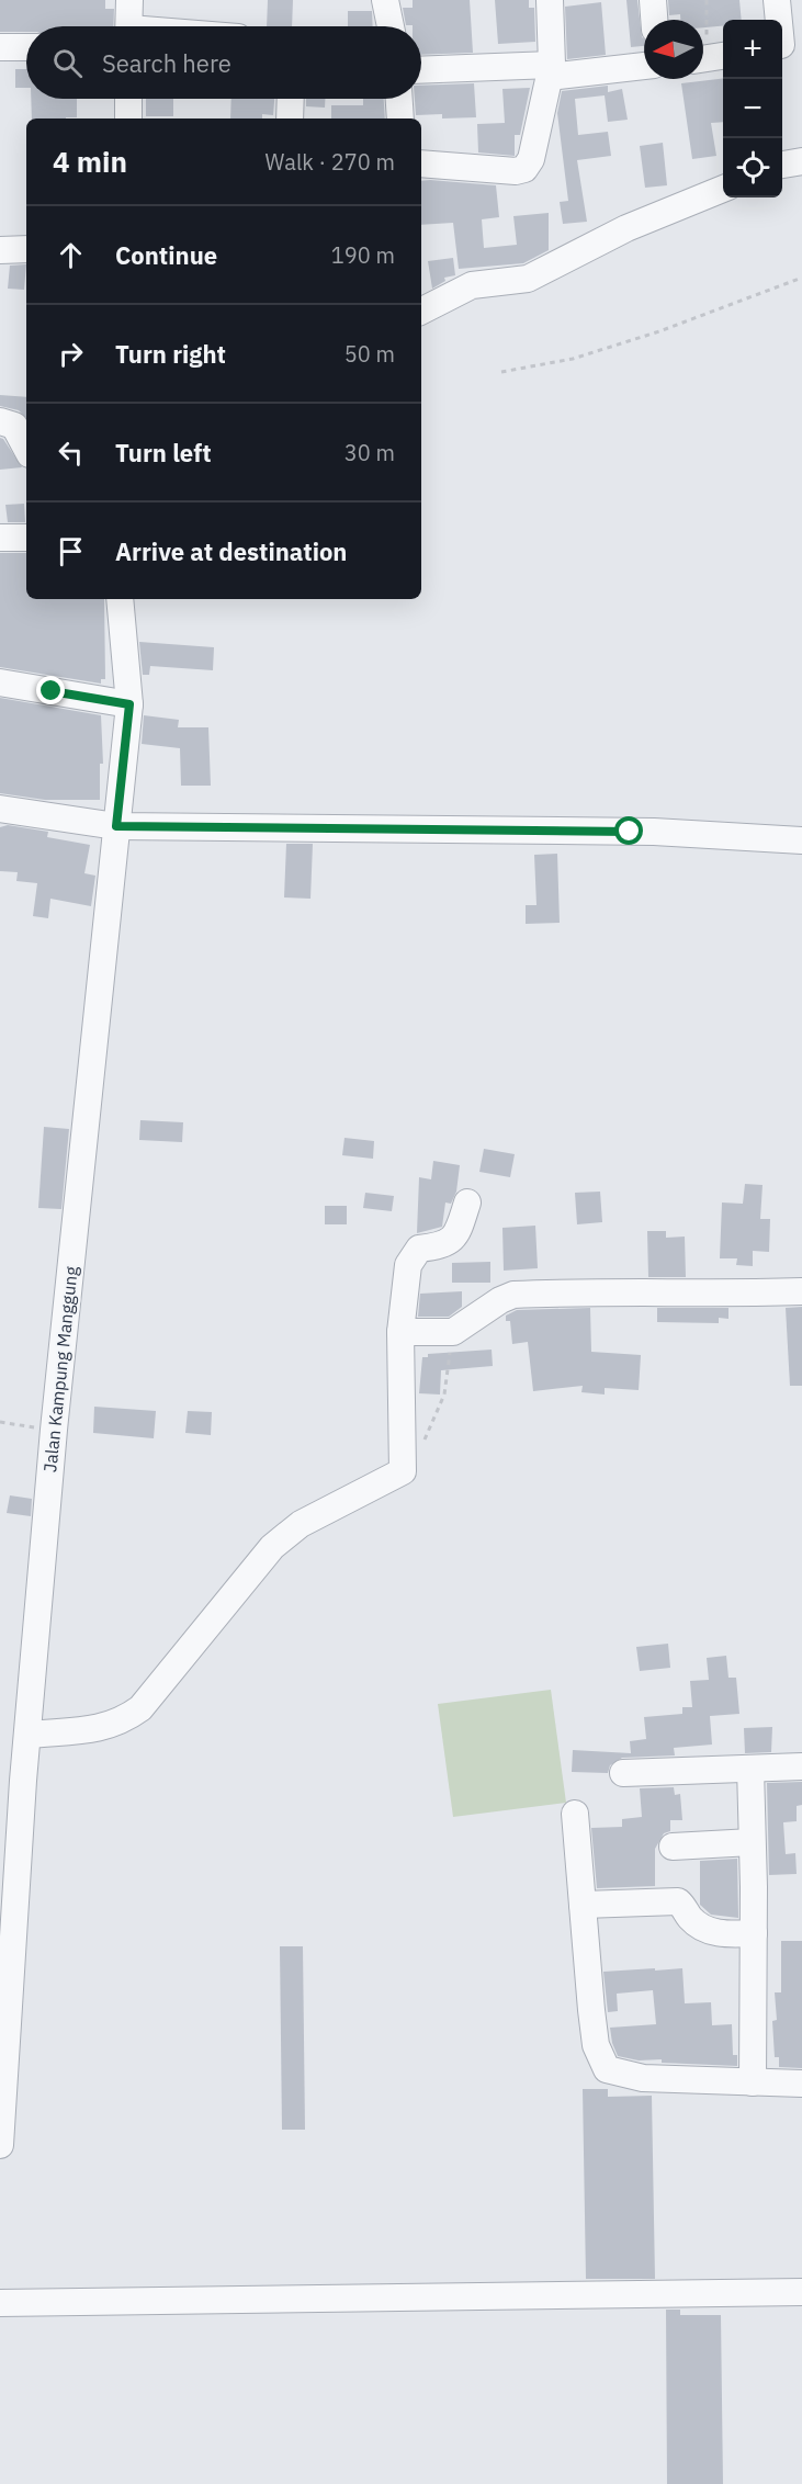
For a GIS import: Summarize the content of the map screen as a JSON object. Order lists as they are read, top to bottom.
{
  "streets": {
    "street": ["Jalan Kampung Manggung"]
  },
  "north": "left",
  "page": {
    "map_buttons": ["+", "−"],
    "search": "Search here",
    "heading": ["4 min", "Walk · 270 m"],
    "list": [
      ["Continue", "190 m"],
      ["Turn right", "50 m"],
      ["Turn left", "30 m"],
      "Arrive at destination"
    ]
  }
}
